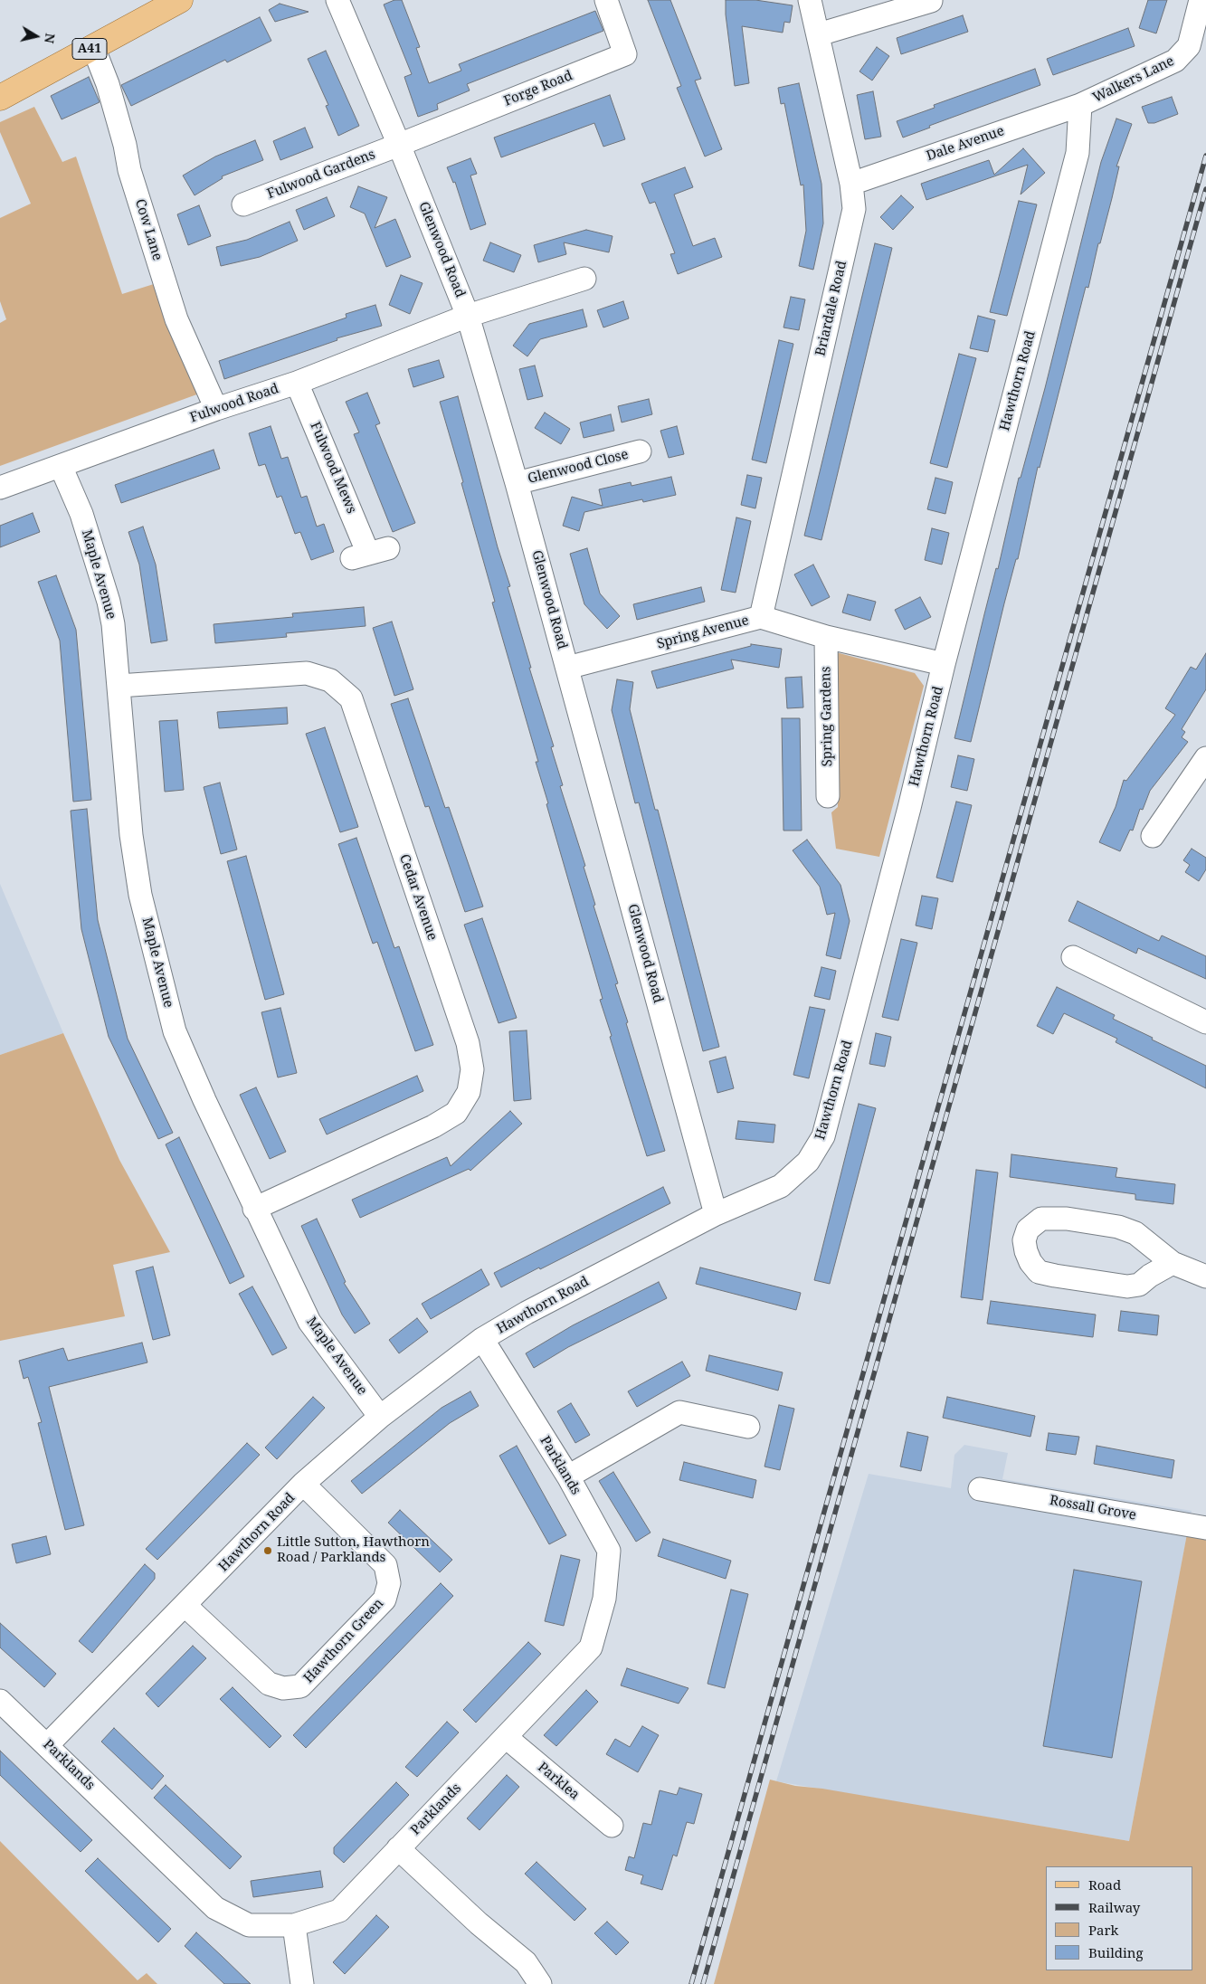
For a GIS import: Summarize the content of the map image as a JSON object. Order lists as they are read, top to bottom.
{
  "streets": {
    "main road": ["A41"],
    "street": [
      "Walkers Lane",
      "Forge Road",
      "Dale Avenue",
      "Fulwood Gardens",
      "Cow Lane",
      "Glenwood Road",
      "Briardale Road",
      "Hawthorn Road",
      "Fulwood Road",
      "Glenwood Close",
      "Fulwood Mews",
      "Maple Avenue",
      "Spring Avenue",
      "Spring Gardens",
      "Cedar Avenue",
      "Parklands",
      "Rossall Grove",
      "Hawthorn Green",
      "Parklea"
    ]
  },
  "crossings": [
    ["A41", "Cow Lane"],
    ["Walkers Lane", "Dale Avenue"],
    ["Walkers Lane", "Hawthorn Road"],
    ["Forge Road", "Fulwood Gardens"],
    ["Forge Road", "Glenwood Road"],
    ["Dale Avenue", "Briardale Road"],
    ["Dale Avenue", "Hawthorn Road"],
    ["Fulwood Gardens", "Glenwood Road"],
    ["Cow Lane", "Fulwood Road"],
    ["Glenwood Road", "Hawthorn Road"],
    ["Glenwood Road", "Fulwood Road"],
    ["Glenwood Road", "Glenwood Close"],
    ["Glenwood Road", "Spring Avenue"],
    ["Briardale Road", "Spring Avenue"],
    ["Hawthorn Road", "Maple Avenue"],
    ["Hawthorn Road", "Spring Avenue"],
    ["Hawthorn Road", "Parklands"],
    ["Hawthorn Road", "Hawthorn Green"],
    ["Fulwood Road", "Fulwood Mews"],
    ["Fulwood Road", "Maple Avenue"],
    ["Maple Avenue", "Cedar Avenue"],
    ["Spring Avenue", "Spring Gardens"],
    ["Parklands", "Parklea"]
  ],
  "places": ["Little Sutton, Hawthorn Road / Parklands"],
  "legend": [
    "Road",
    "Railway",
    "Park",
    "Building"
  ],
  "north": "right"
}
